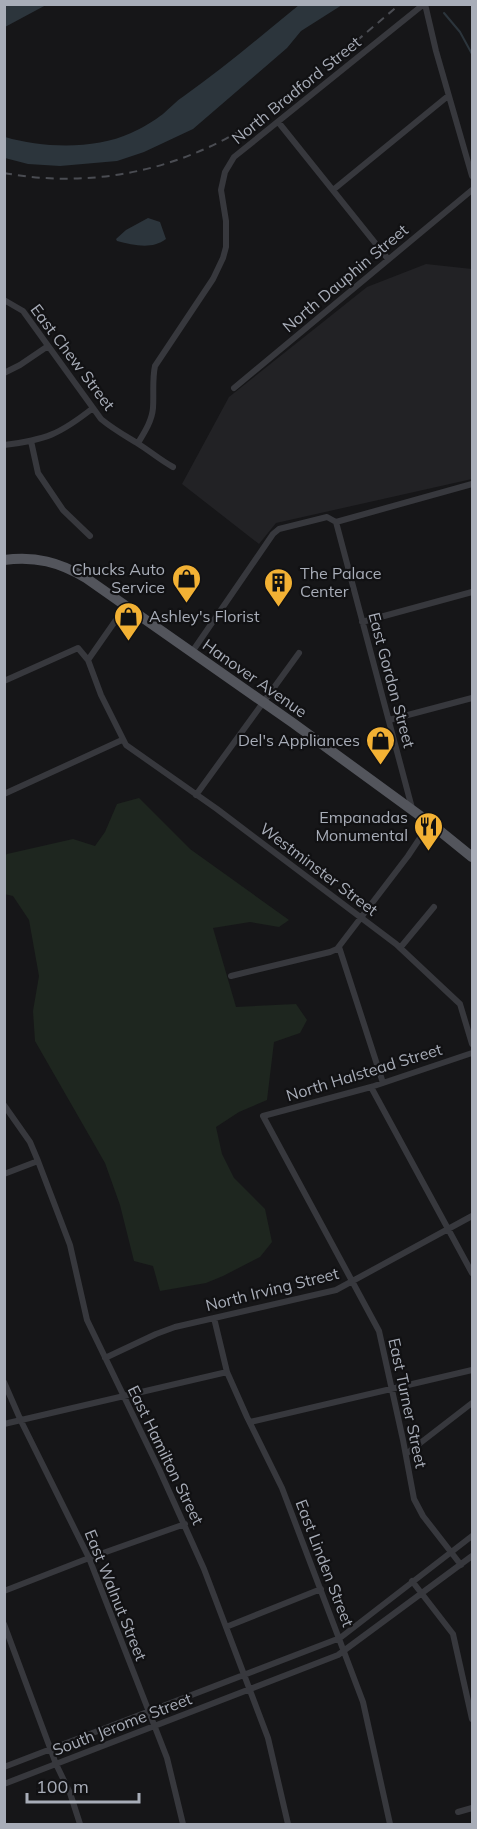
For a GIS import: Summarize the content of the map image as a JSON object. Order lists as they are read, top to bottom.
{
  "streets": {
    "main road": ["Hanover Avenue"],
    "street": [
      "North Bradford Street",
      "North Dauphin Street",
      "East Chew Street",
      "East Gordon Street",
      "Westminster Street",
      "North Halstead Street",
      "North Irving Street",
      "East Turner Street",
      "East Hamilton Street",
      "East Linden Street",
      "East Walnut Street",
      "South Jerome Street"
    ]
  },
  "crossings": [
    ["North Bradford Street", "East Chew Street"],
    ["Hanover Avenue", "East Gordon Street"],
    ["North Halstead Street", "East Turner Street"],
    ["North Irving Street", "East Turner Street"],
    ["North Irving Street", "East Hamilton Street"],
    ["North Irving Street", "East Linden Street"],
    ["East Turner Street", "South Jerome Street"],
    ["East Hamilton Street", "South Jerome Street"],
    ["East Linden Street", "South Jerome Street"],
    ["East Walnut Street", "South Jerome Street"]
  ],
  "places": {
    "shop": ["Chucks Auto Service", "Ashley's Florist", "Del's Appliances"],
    "building": ["The Palace Center"],
    "restaurant": ["Empanadas Monumental"]
  },
  "scale_bar": "100 m"
}
